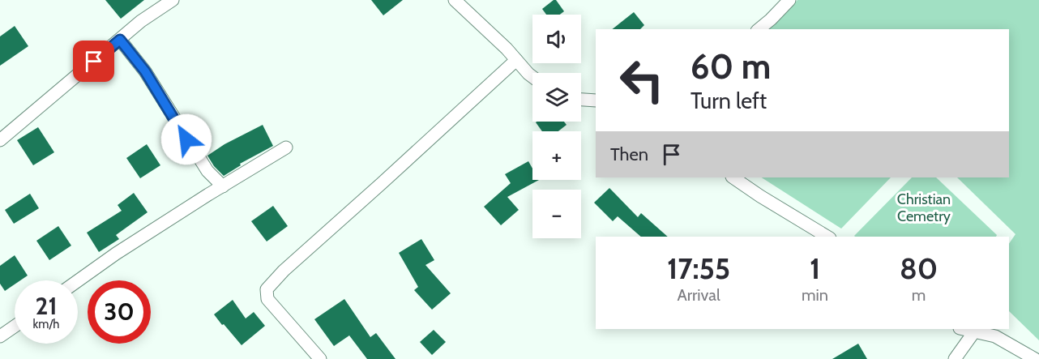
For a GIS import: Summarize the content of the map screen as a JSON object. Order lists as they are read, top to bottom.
{
  "parks": ["Christian Cemetry"],
  "page": {
    "map_buttons": ["+", "−"],
    "turn": ["60 m", "Turn left"],
    "then": "Then",
    "eta": [
      "17:55",
      "Arrival",
      "1",
      "min",
      "80",
      "m"
    ],
    "speed": "21 km/h",
    "limit": "30"
  }
}
